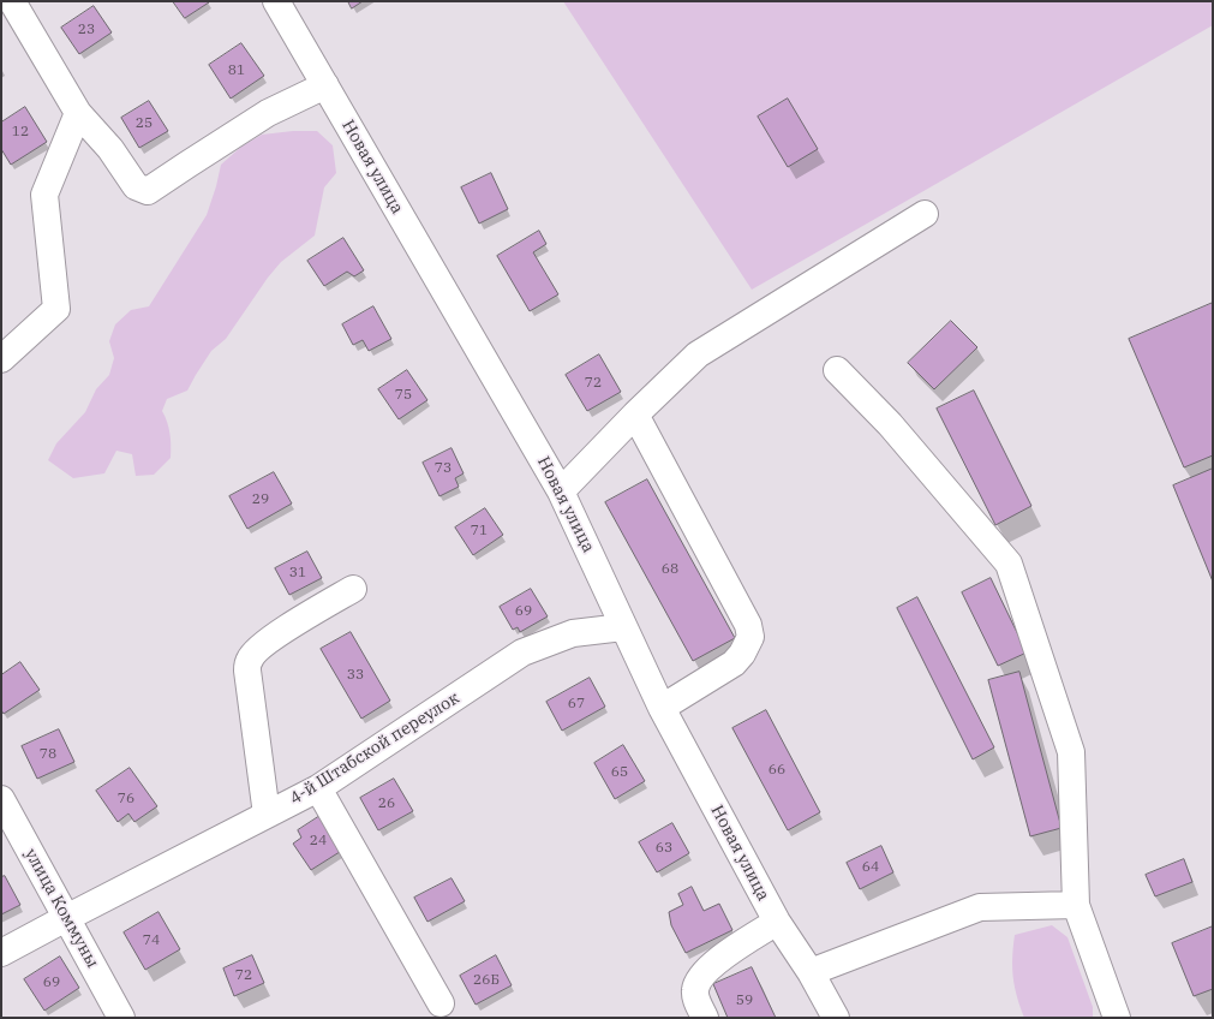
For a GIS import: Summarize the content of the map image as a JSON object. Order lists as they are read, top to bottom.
{
  "streets": {
    "street": ["Новая улица", "4-й Штабской переулок", "улица Коммуны"]
  },
  "crossings": [
    ["Новая улица", "4-й Штабской переулок"],
    ["4-й Штабской переулок", "улица Коммуны"]
  ],
  "house_numbers": [
    "23",
    "81",
    "25",
    "12",
    "72",
    "75",
    "73",
    "29",
    "71",
    "68",
    "31",
    "69",
    "33",
    "67",
    "78",
    "66",
    "65",
    "76",
    "26",
    "24",
    "63",
    "64",
    "74",
    "72",
    "26Б",
    "69",
    "59"
  ]
}
